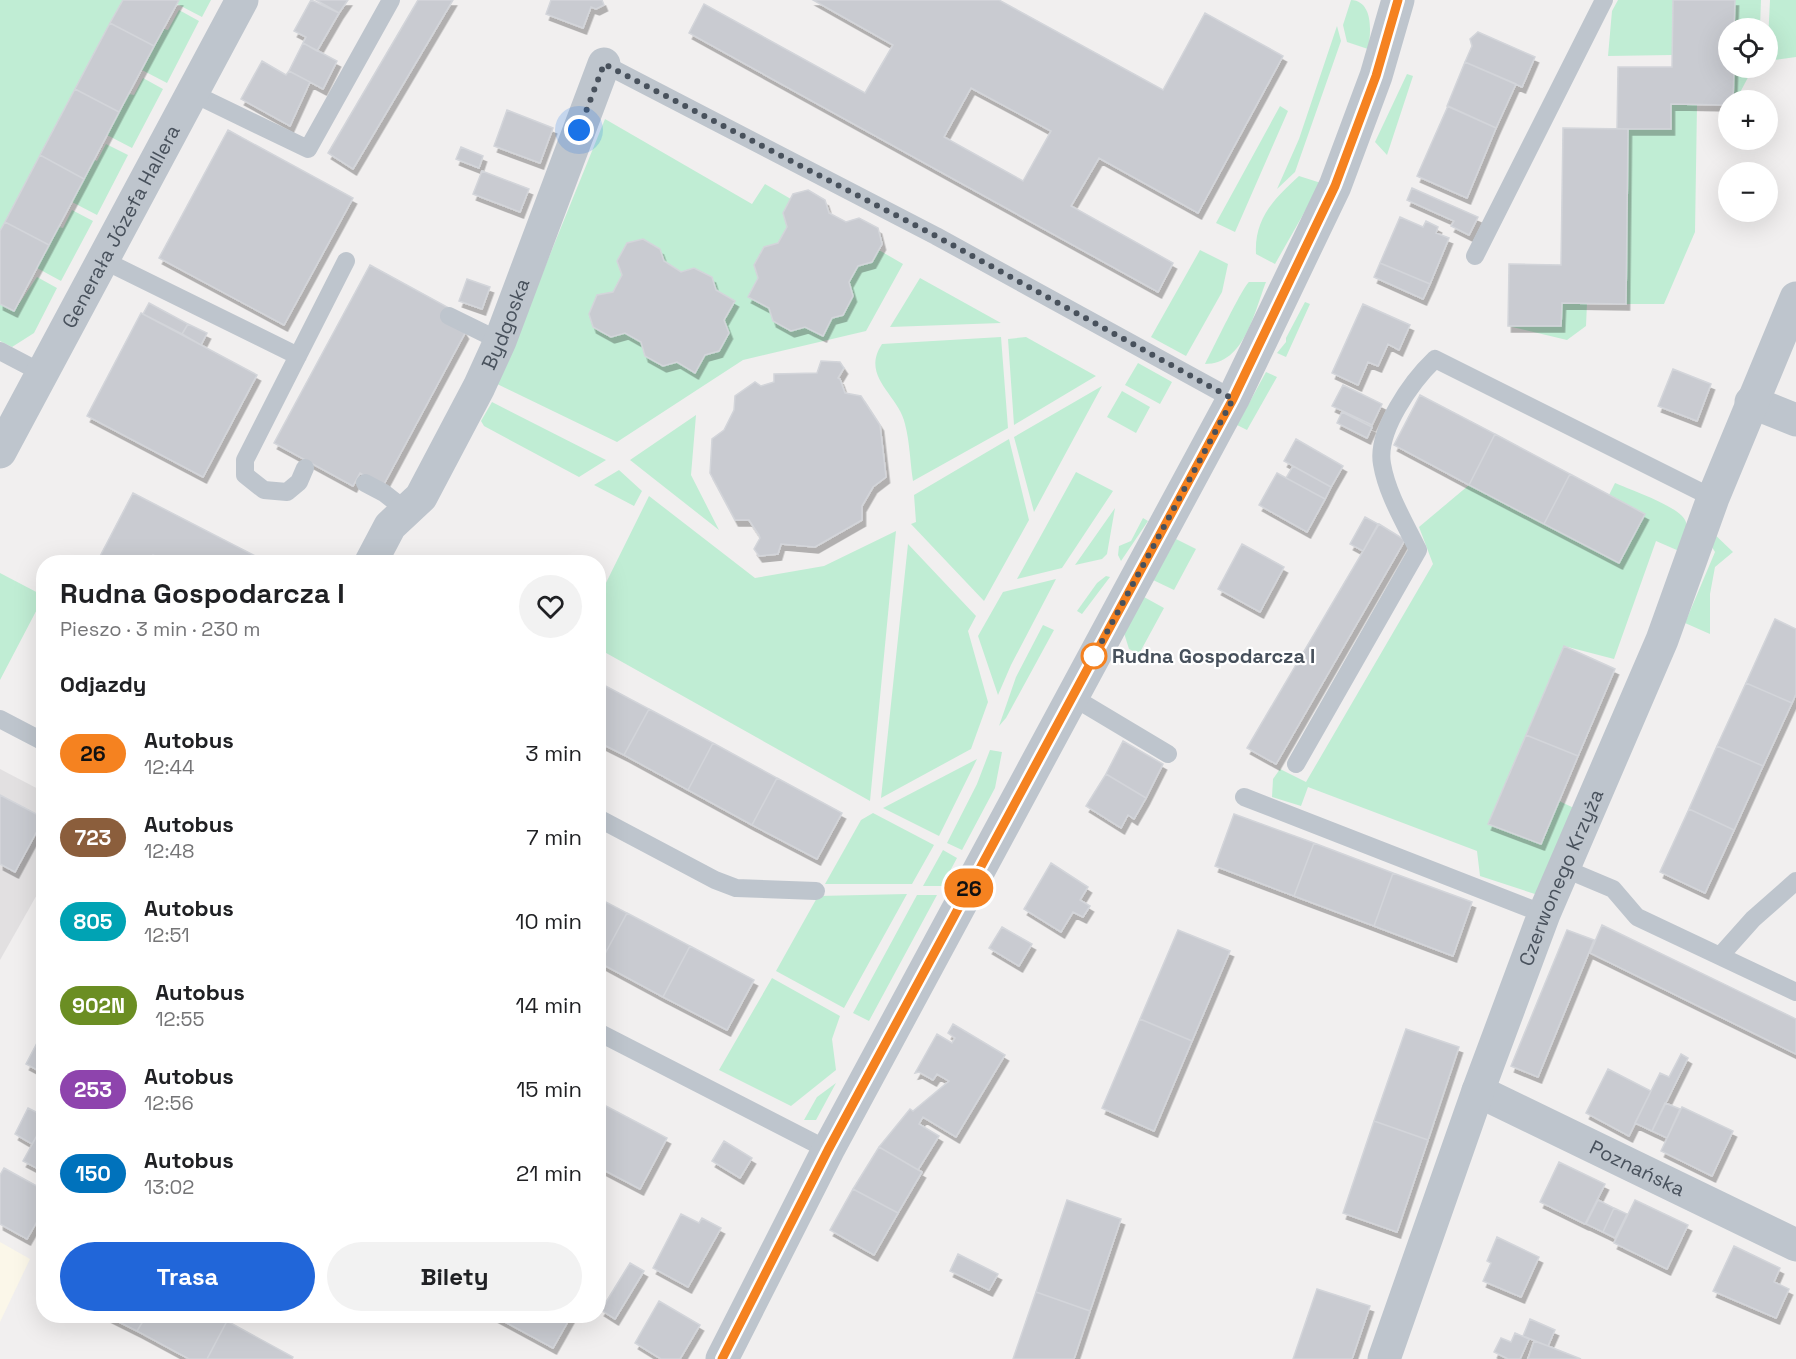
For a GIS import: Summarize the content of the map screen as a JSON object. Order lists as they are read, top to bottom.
{
  "streets": {
    "street": [
      "Generała Józefa Hallera",
      "Bydgoska",
      "Czerwonego Krzyża",
      "Poznańska"
    ]
  },
  "crossings": [
    ["Czerwonego Krzyża", "Poznańska"]
  ],
  "places": ["Rudna Gospodarcza I"],
  "lines": ["bus line 26"],
  "page": {
    "on_map": "26",
    "map_buttons": ["+", "−"],
    "heading": [
      ["Rudna Gospodarcza I", "Pieszo · 3 min · 230 m"],
      "Odjazdy"
    ],
    "list": [
      {
        "mark": "26",
        "name": "Autobus",
        "note": "12:44",
        "value": "3 min"
      },
      {
        "mark": "723",
        "name": "Autobus",
        "note": "12:48",
        "value": "7 min"
      },
      {
        "mark": "805",
        "name": "Autobus",
        "note": "12:51",
        "value": "10 min"
      },
      {
        "mark": "902N",
        "name": "Autobus",
        "note": "12:55",
        "value": "14 min"
      },
      {
        "mark": "253",
        "name": "Autobus",
        "note": "12:56",
        "value": "15 min"
      },
      {
        "mark": "150",
        "name": "Autobus",
        "note": "13:02",
        "value": "21 min"
      }
    ],
    "buttons": ["Trasa", "Bilety"]
  }
}
